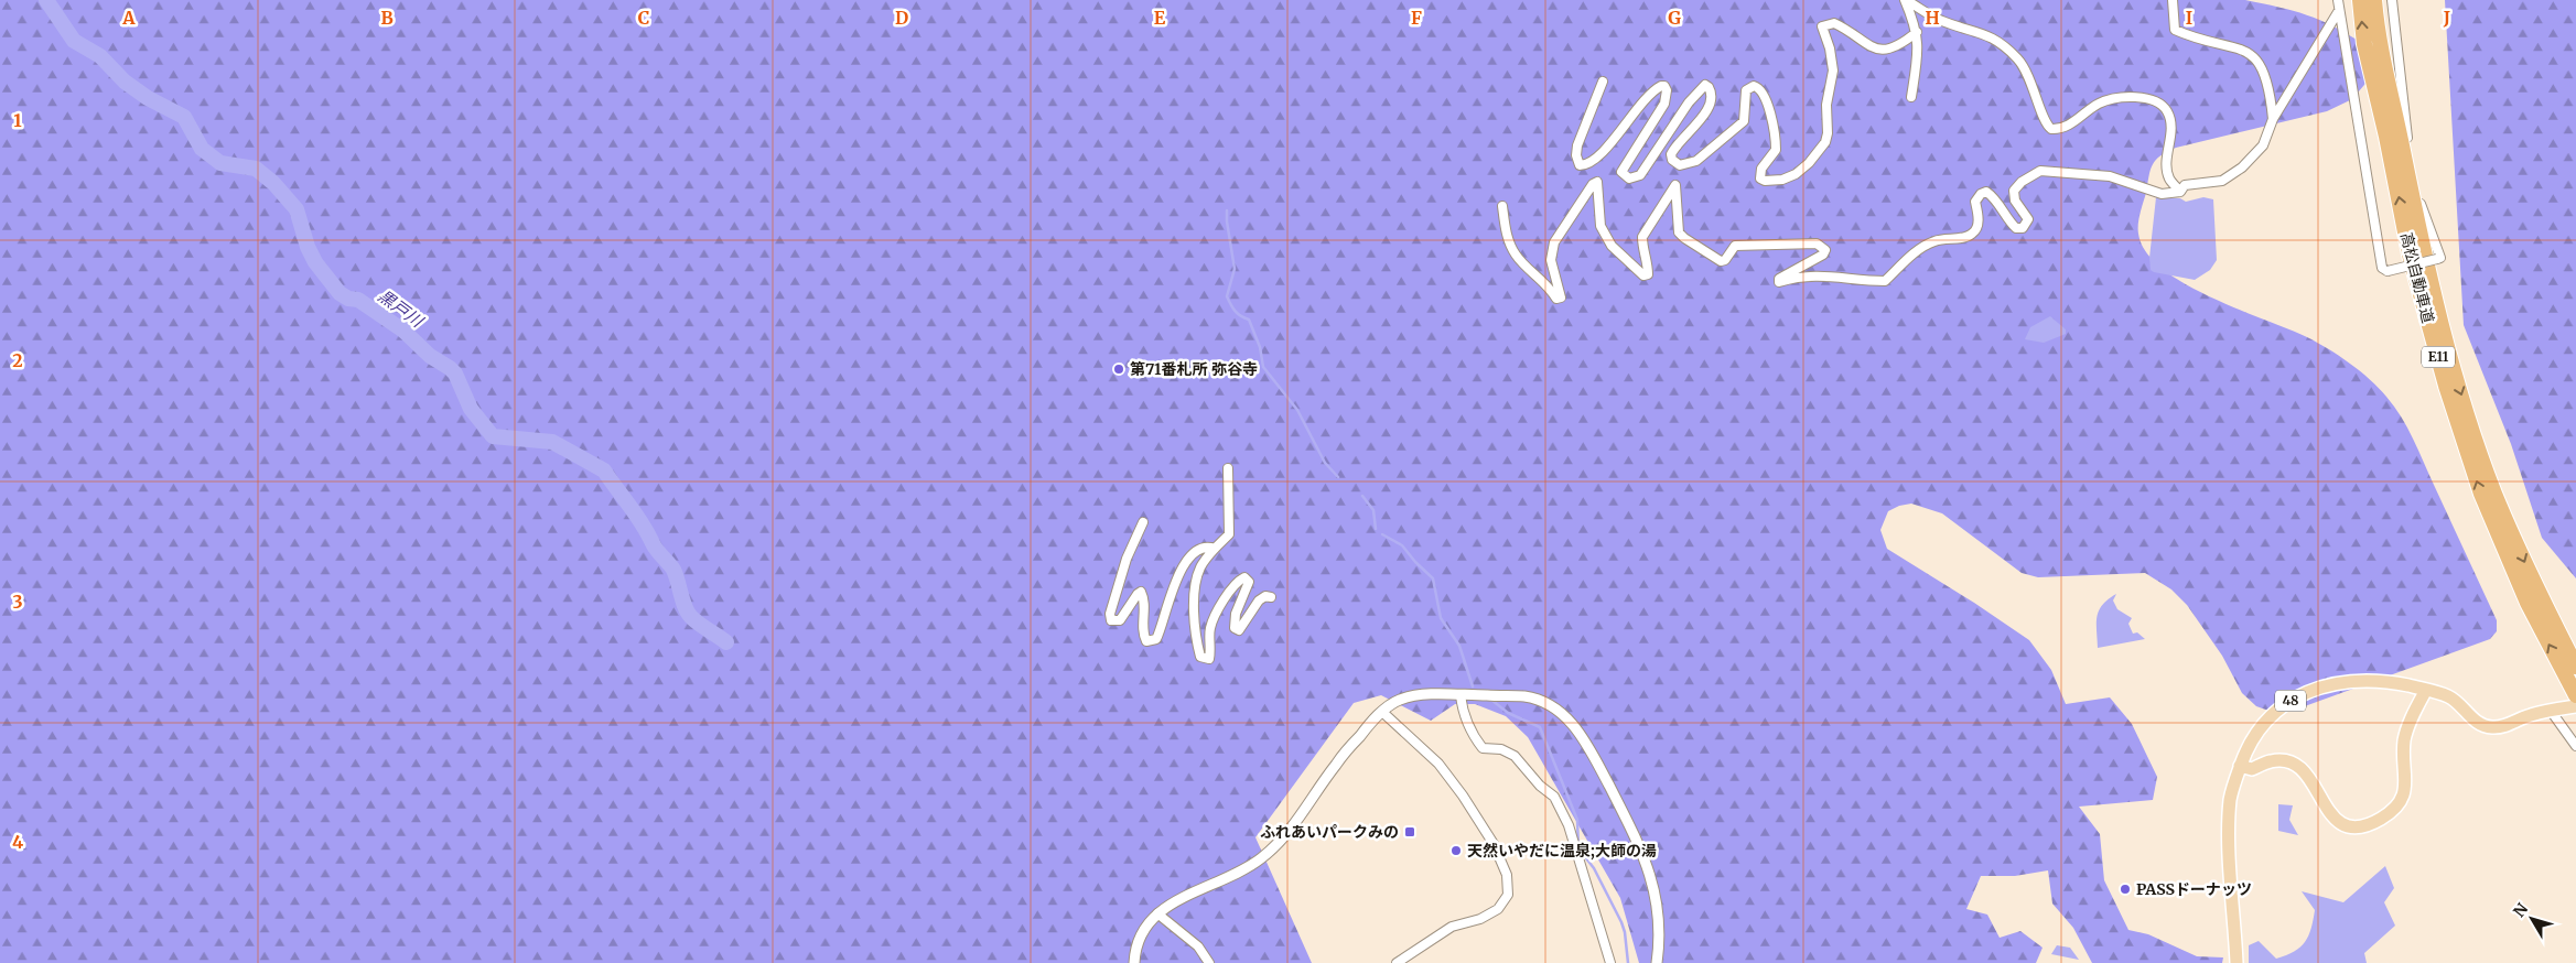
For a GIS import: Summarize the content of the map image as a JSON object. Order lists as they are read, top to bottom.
{
  "streets": {
    "highway": ["高松自動車道", "E11"],
    "main road": ["48"]
  },
  "water": ["黒戸川"],
  "places": {
    "other": ["第71番札所 弥谷寺", "天然いやだに温泉;大師の湯", "PASSドーナッツ"],
    "transit": ["ふれあいパークみの"]
  },
  "north": "top left",
  "grid": {
    "columns": [
      "A",
      "B",
      "C",
      "D",
      "E",
      "F",
      "G",
      "H",
      "I",
      "J"
    ],
    "rows": [
      "1",
      "2",
      "3",
      "4"
    ]
  }
}
